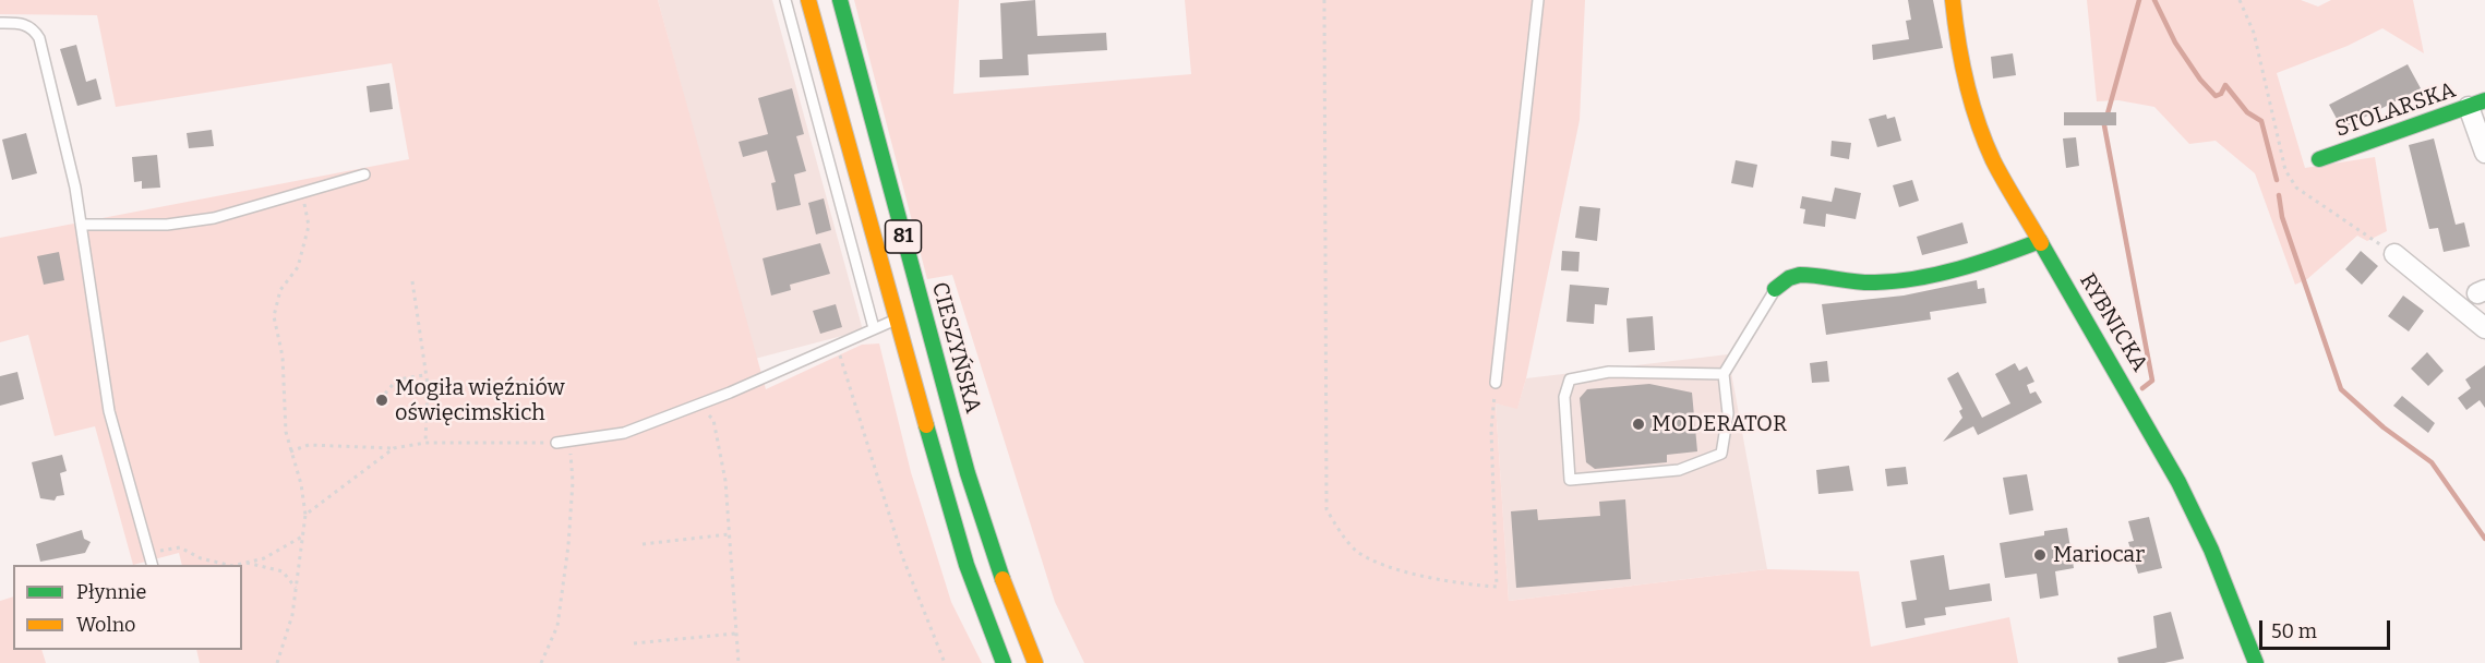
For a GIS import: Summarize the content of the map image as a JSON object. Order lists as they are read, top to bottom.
{
  "streets": {
    "main road": [
      "STOLARSKA",
      "81",
      "RYBNICKA",
      "CIESZYŃSKA"
    ]
  },
  "places": ["Mogiła więźniów oświęcimskich", "MODERATOR", "Mariocar"],
  "legend": ["Płynnie", "Wolno"],
  "scale_bar": "50 m"
}
